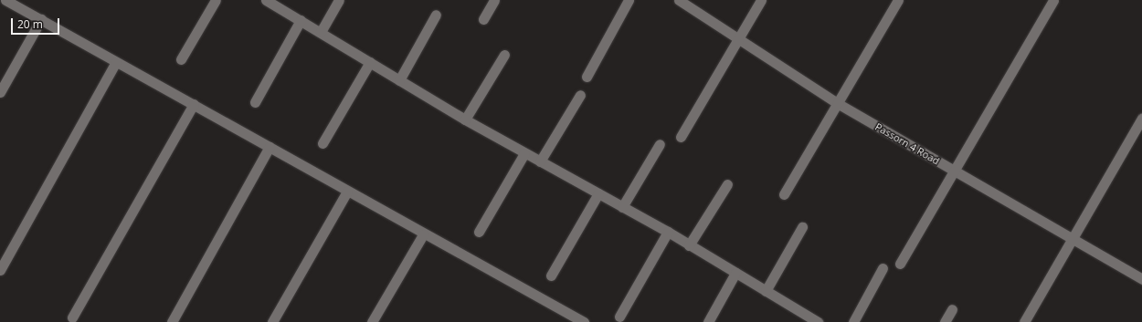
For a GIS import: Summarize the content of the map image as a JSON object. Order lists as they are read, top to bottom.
{
  "streets": {
    "street": ["Passorn 4 Road"]
  },
  "scale_bar": "20 m"
}
